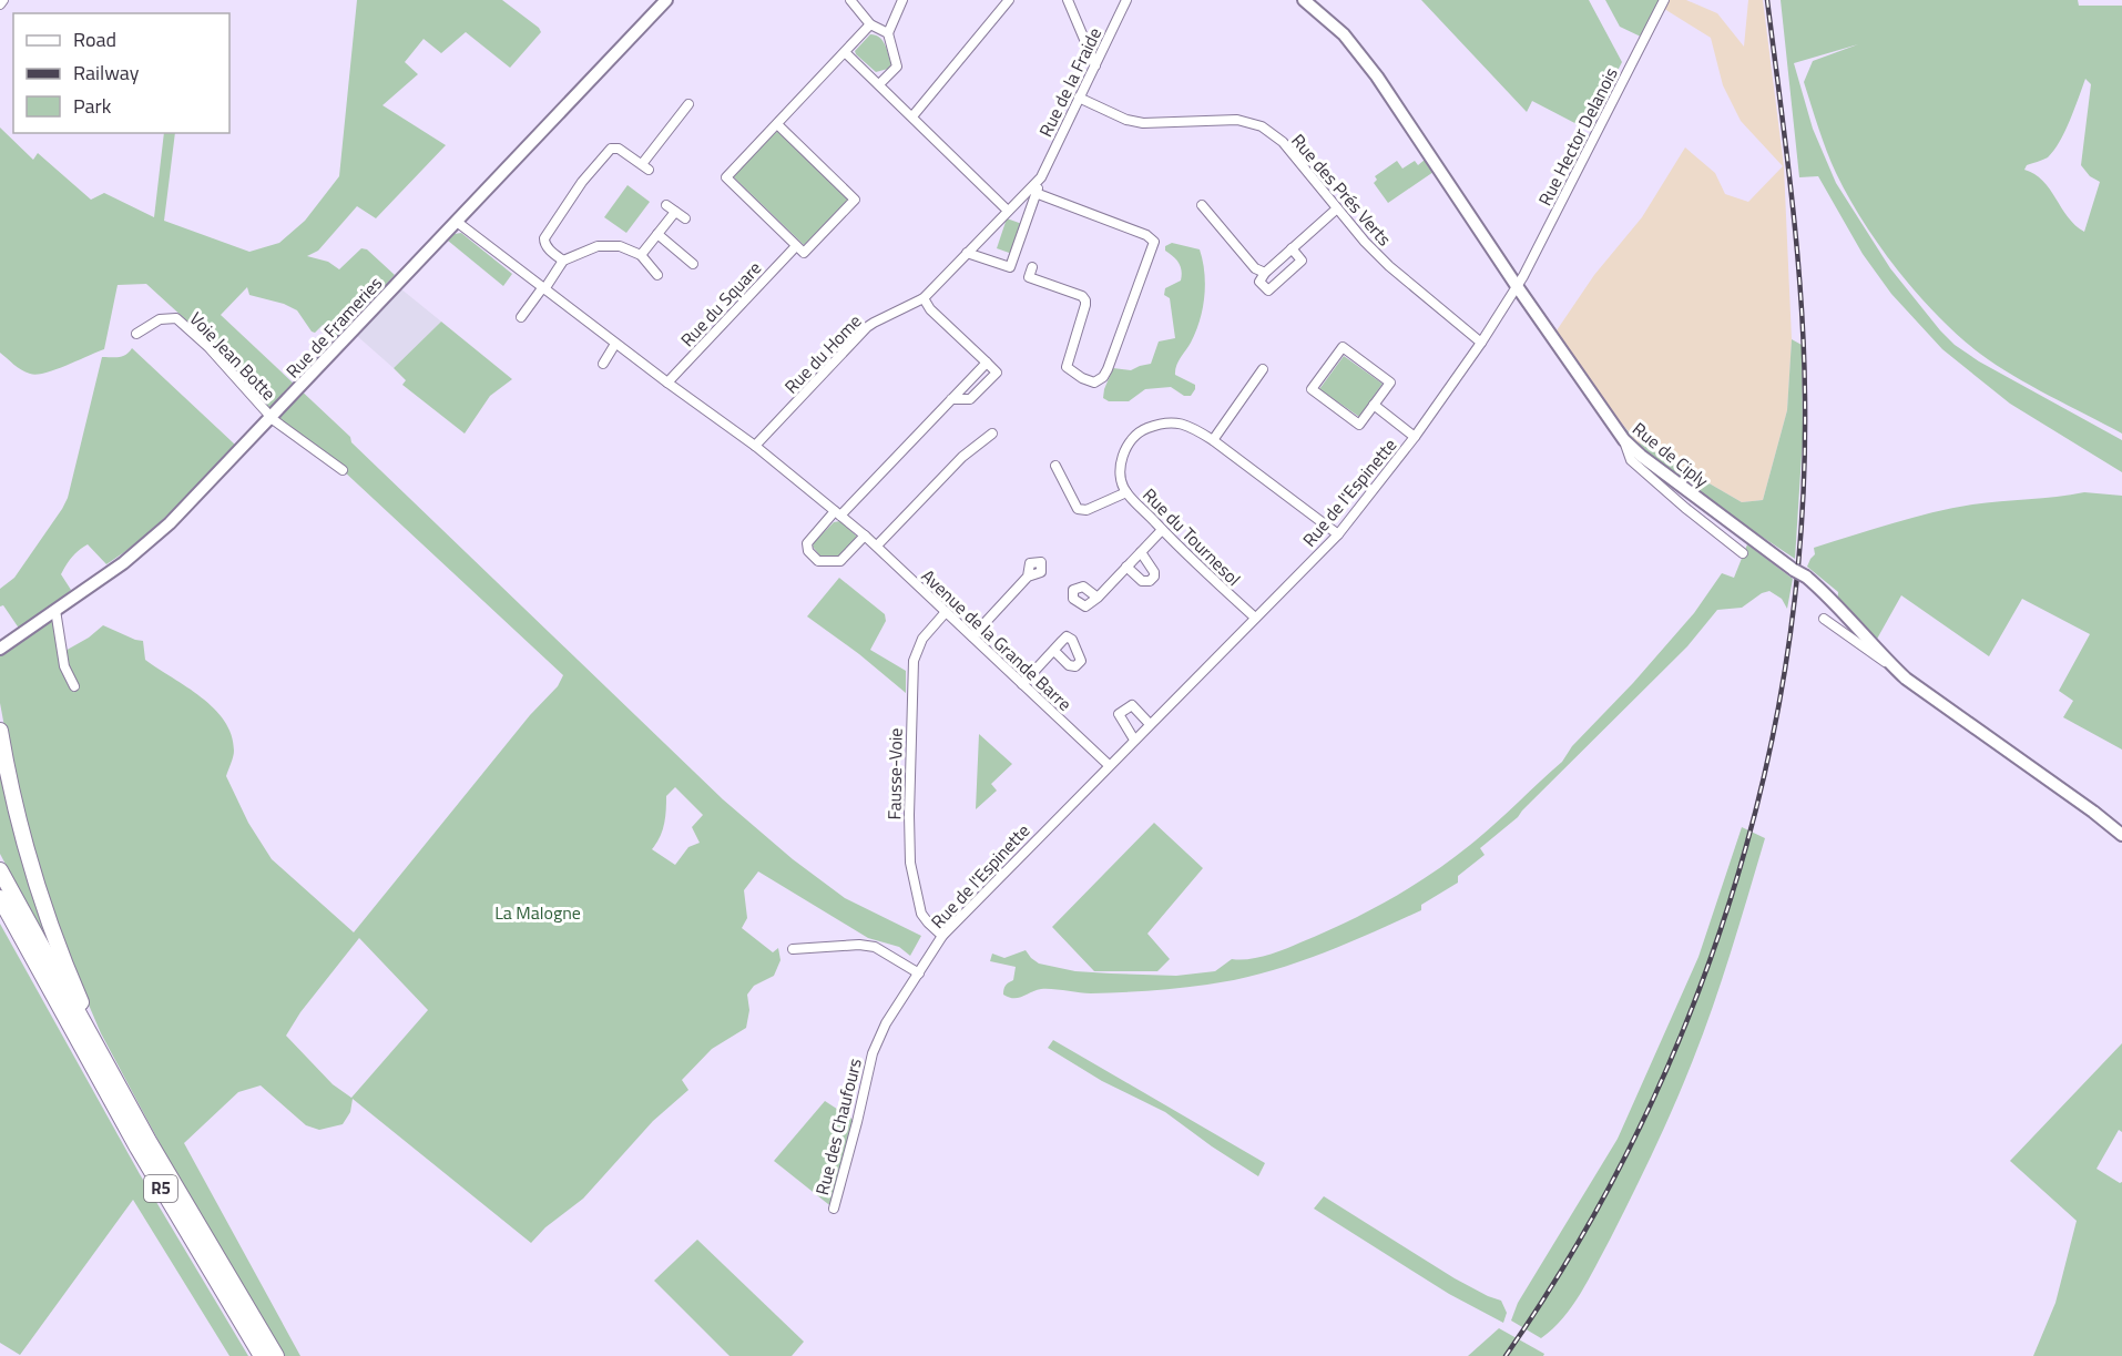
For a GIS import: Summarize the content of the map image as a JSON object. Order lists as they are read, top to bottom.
{
  "streets": {
    "highway": ["R5"],
    "street": [
      "Rue de la Fraide",
      "Rue Hector Delanois",
      "Rue des Prés Verts",
      "Rue du Square",
      "Rue de Frameries",
      "Rue du Home",
      "Voie Jean Botte",
      "Rue de Ciply",
      "Rue de l'Espinette",
      "Rue du Tournesol",
      "Avenue de la Grande Barre",
      "Fausse-Voie",
      "Rue des Chaufours"
    ]
  },
  "crossings": [
    ["Rue de la Fraide", "Rue des Prés Verts"],
    ["Rue de la Fraide", "Rue du Home"],
    ["Rue Hector Delanois", "Rue de Ciply"],
    ["Rue Hector Delanois", "Rue de l'Espinette"],
    ["Rue des Prés Verts", "Rue de l'Espinette"],
    ["Rue du Square", "Avenue de la Grande Barre"],
    ["Rue de Frameries", "Voie Jean Botte"],
    ["Rue de Frameries", "Avenue de la Grande Barre"],
    ["Rue du Home", "Avenue de la Grande Barre"],
    ["Rue de Ciply", "Rue de l'Espinette"],
    ["Rue de l'Espinette", "Rue du Tournesol"],
    ["Rue de l'Espinette", "Avenue de la Grande Barre"],
    ["Rue de l'Espinette", "Fausse-Voie"],
    ["Rue de l'Espinette", "Rue des Chaufours"],
    ["Avenue de la Grande Barre", "Fausse-Voie"]
  ],
  "parks": ["La Malogne"],
  "legend": ["Road", "Railway", "Park"]
}
